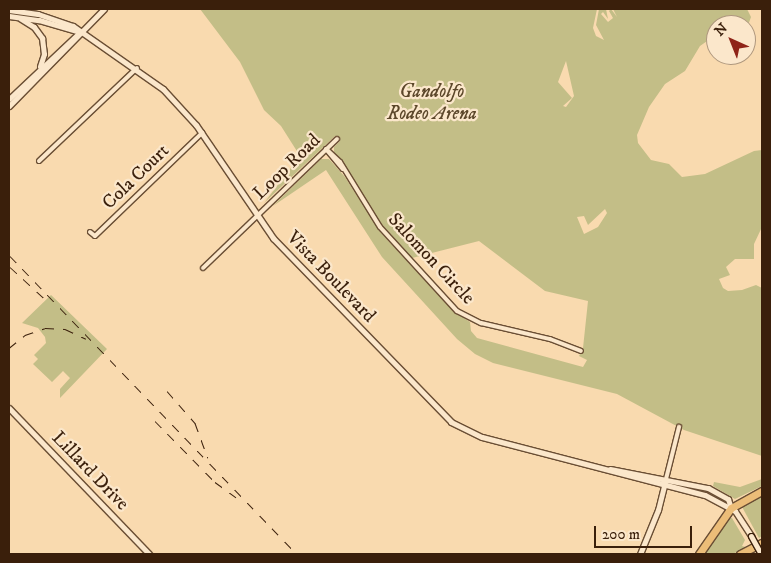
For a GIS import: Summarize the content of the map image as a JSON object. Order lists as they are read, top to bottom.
{
  "streets": {
    "main road": ["Vista Boulevard", "Lillard Drive"],
    "street": ["Loop Road", "Cola Court", "Salomon Circle"]
  },
  "crossings": [
    ["Loop Road", "Salomon Circle"],
    ["Loop Road", "Vista Boulevard"],
    ["Cola Court", "Vista Boulevard"]
  ],
  "parks": ["Gandolfo Rodeo Arena"],
  "scale_bar": "200 m",
  "north": "top left"
}
